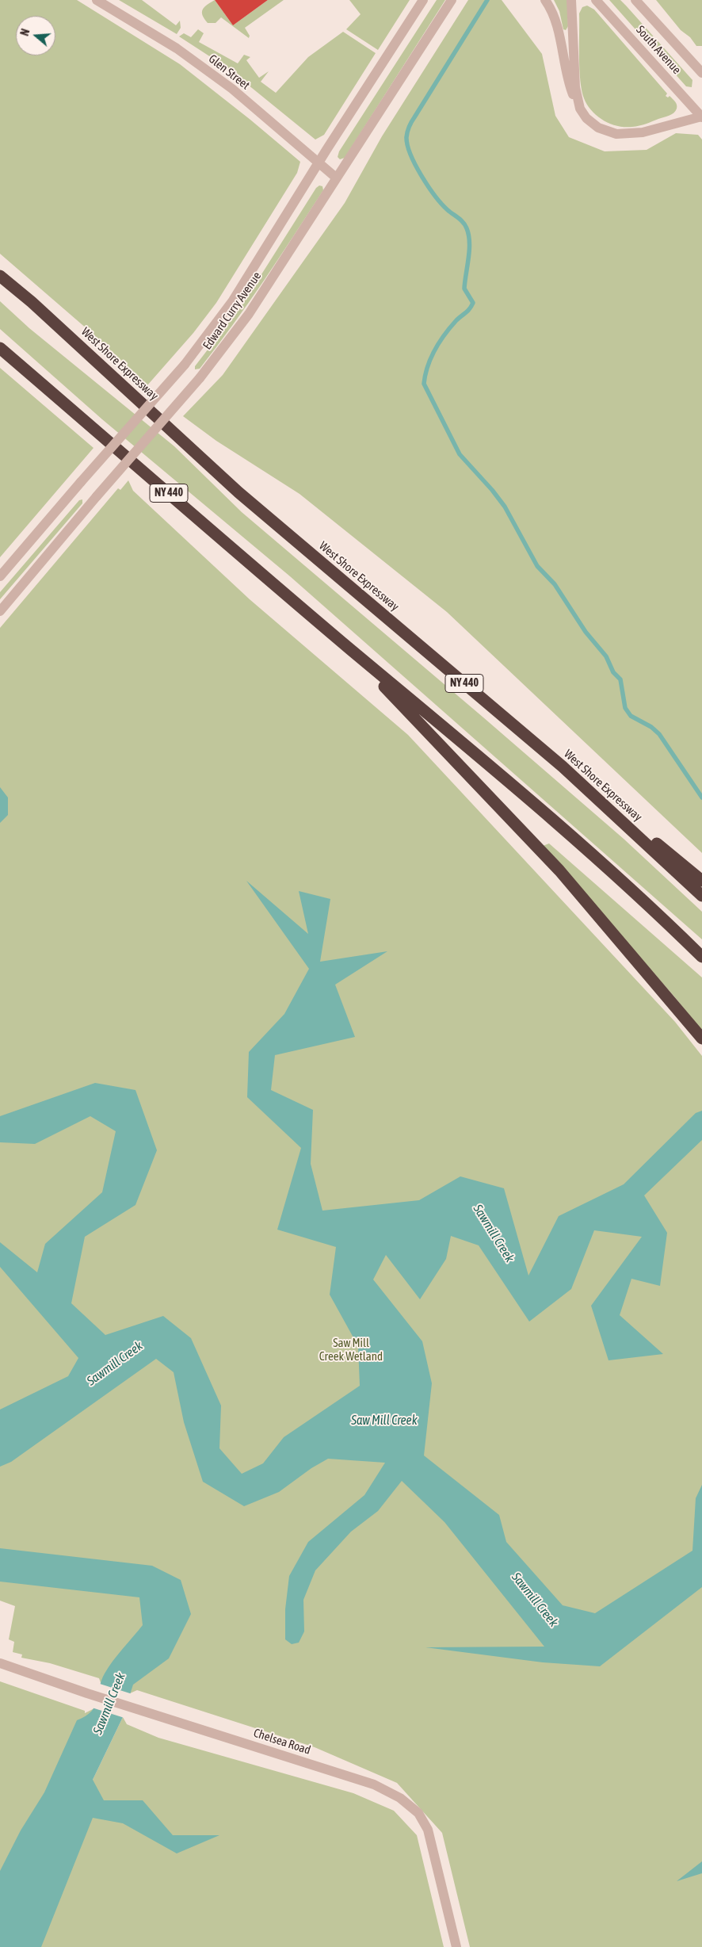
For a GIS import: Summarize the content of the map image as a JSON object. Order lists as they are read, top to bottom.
{
  "streets": {
    "highway": ["West Shore Expressway", "NY 440"],
    "street": [
      "South Avenue",
      "Glen Street",
      "Edward Curry Avenue",
      "Chelsea Road"
    ]
  },
  "crossings": [
    ["Glen Street", "Edward Curry Avenue"]
  ],
  "water": ["Sawmill Creek", "Saw Mill Creek"],
  "parks": ["Saw Mill Creek Wetland"],
  "north": "left"
}
